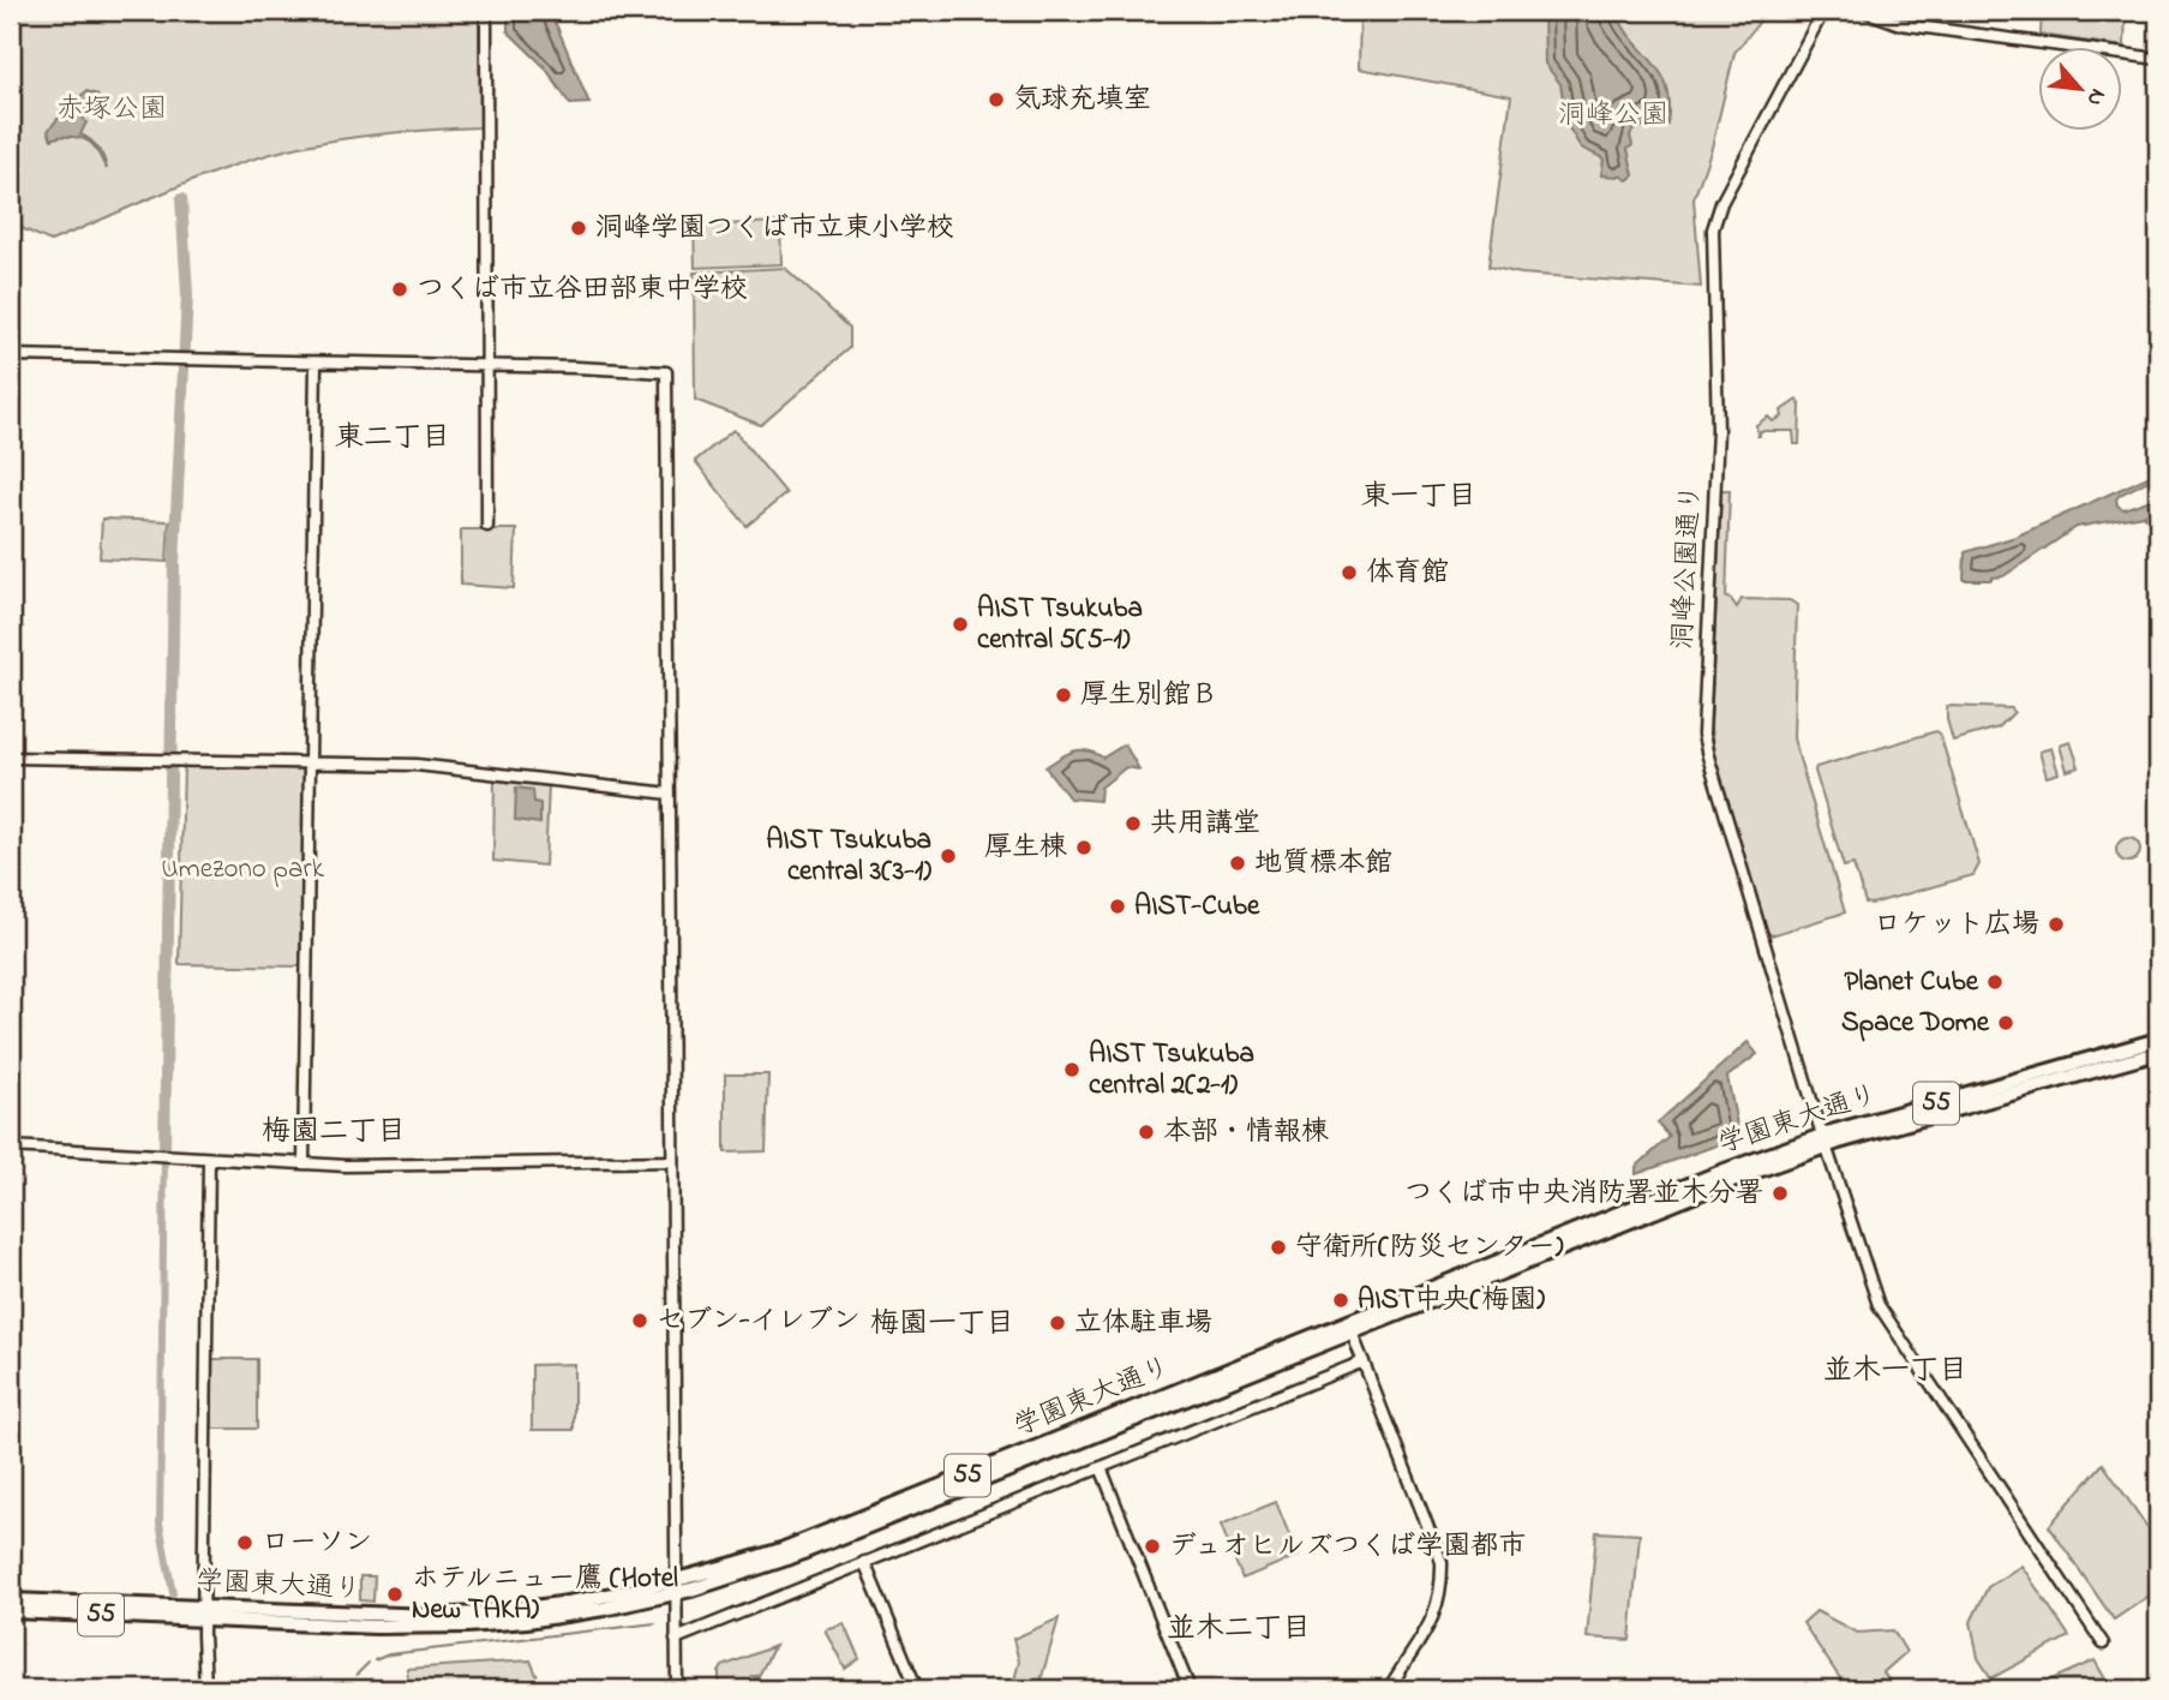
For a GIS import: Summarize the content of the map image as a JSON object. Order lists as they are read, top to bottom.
{
  "streets": {
    "main road": ["55", "学園東大通り"],
    "street": ["洞峰公園通り"]
  },
  "crossings": [
    ["洞峰公園通り", "学園東大通り"]
  ],
  "districts": [
    "東二丁目",
    "東一丁目",
    "梅園二丁目",
    "梅園一丁目",
    "並木一丁目",
    "並木二丁目"
  ],
  "parks": ["赤塚公園", "洞峰公園", "Umezono park"],
  "places": [
    "気球充填室",
    "洞峰学園つくば市立東小学校",
    "つくば市立谷田部東中学校",
    "体育館",
    "AIST Tsukuba central 5(5-1)",
    "厚生別館Ｂ",
    "共用講堂",
    "厚生棟",
    "AIST Tsukuba central 3(3-1)",
    "地質標本館",
    "AIST-Cube",
    "ロケット広場",
    "Planet Cube",
    "Space Dome",
    "AIST Tsukuba central 2(2-1)",
    "本部・情報棟",
    "つくば市中央消防署並木分署",
    "守衛所(防災センター)",
    "AIST中央(梅園)",
    "セブン-イレブン",
    "立体駐車場",
    "ローソン",
    "デュオヒルズつくば学園都市",
    "ホテルニュー鷹 (Hotel New TAKA)"
  ],
  "north": "bottom right"
}
